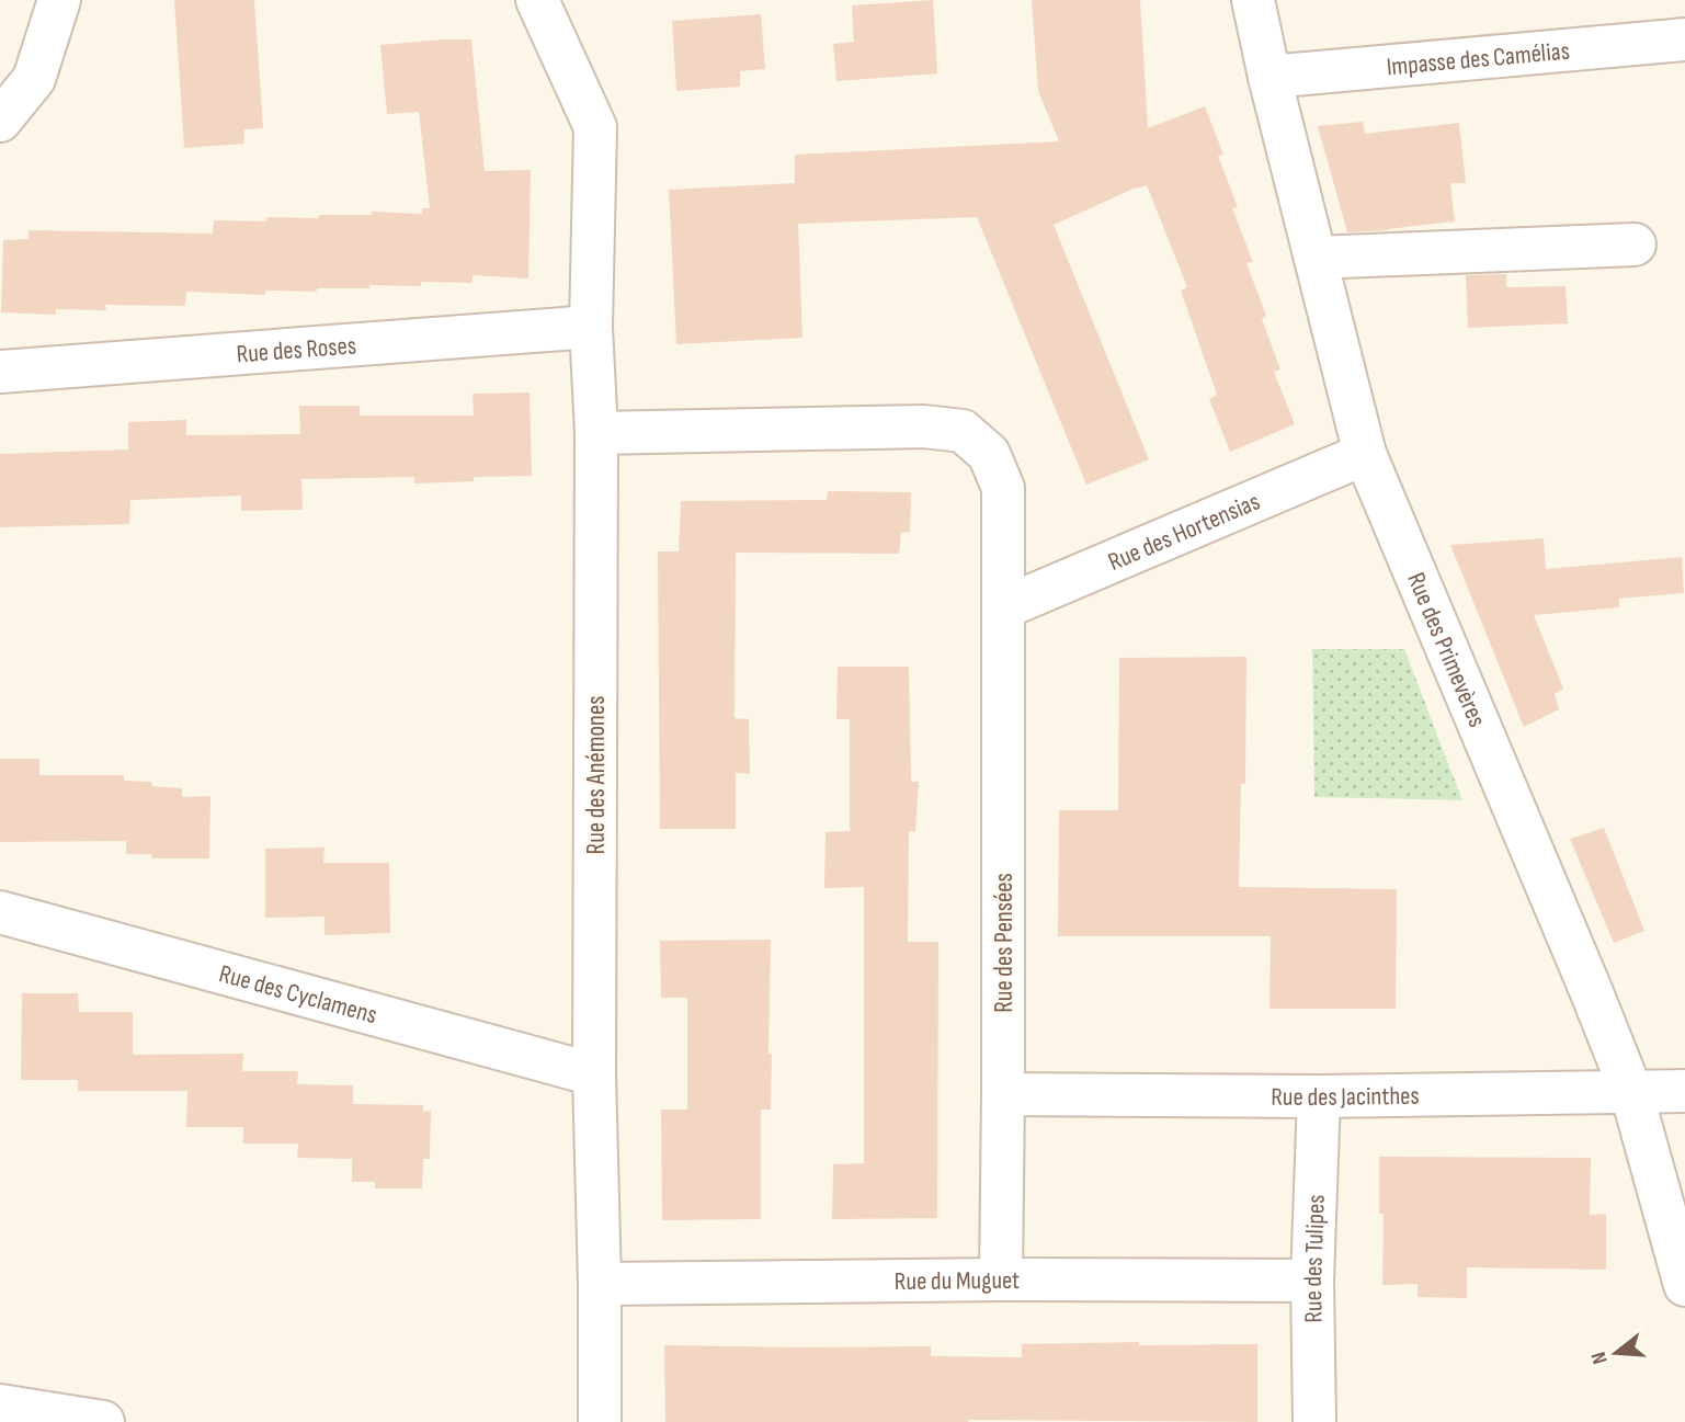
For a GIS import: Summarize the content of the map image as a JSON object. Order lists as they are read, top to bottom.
{
  "streets": {
    "street": [
      "Impasse des Camélias",
      "Rue des Roses",
      "Rue des Hortensias",
      "Rue des Primevères",
      "Rue des Anémones",
      "Rue des Pensées",
      "Rue des Cyclamens",
      "Rue des Jacinthes",
      "Rue des Tulipes",
      "Rue du Muguet"
    ]
  },
  "crossings": [
    ["Impasse des Camélias", "Rue des Primevères"],
    ["Rue des Roses", "Rue des Anémones"],
    ["Rue des Hortensias", "Rue des Primevères"],
    ["Rue des Hortensias", "Rue des Pensées"],
    ["Rue des Primevères", "Rue des Jacinthes"],
    ["Rue des Anémones", "Rue des Cyclamens"],
    ["Rue des Anémones", "Rue du Muguet"],
    ["Rue des Pensées", "Rue des Jacinthes"],
    ["Rue des Pensées", "Rue du Muguet"],
    ["Rue des Jacinthes", "Rue des Tulipes"],
    ["Rue des Tulipes", "Rue du Muguet"]
  ],
  "north": "left"
}
